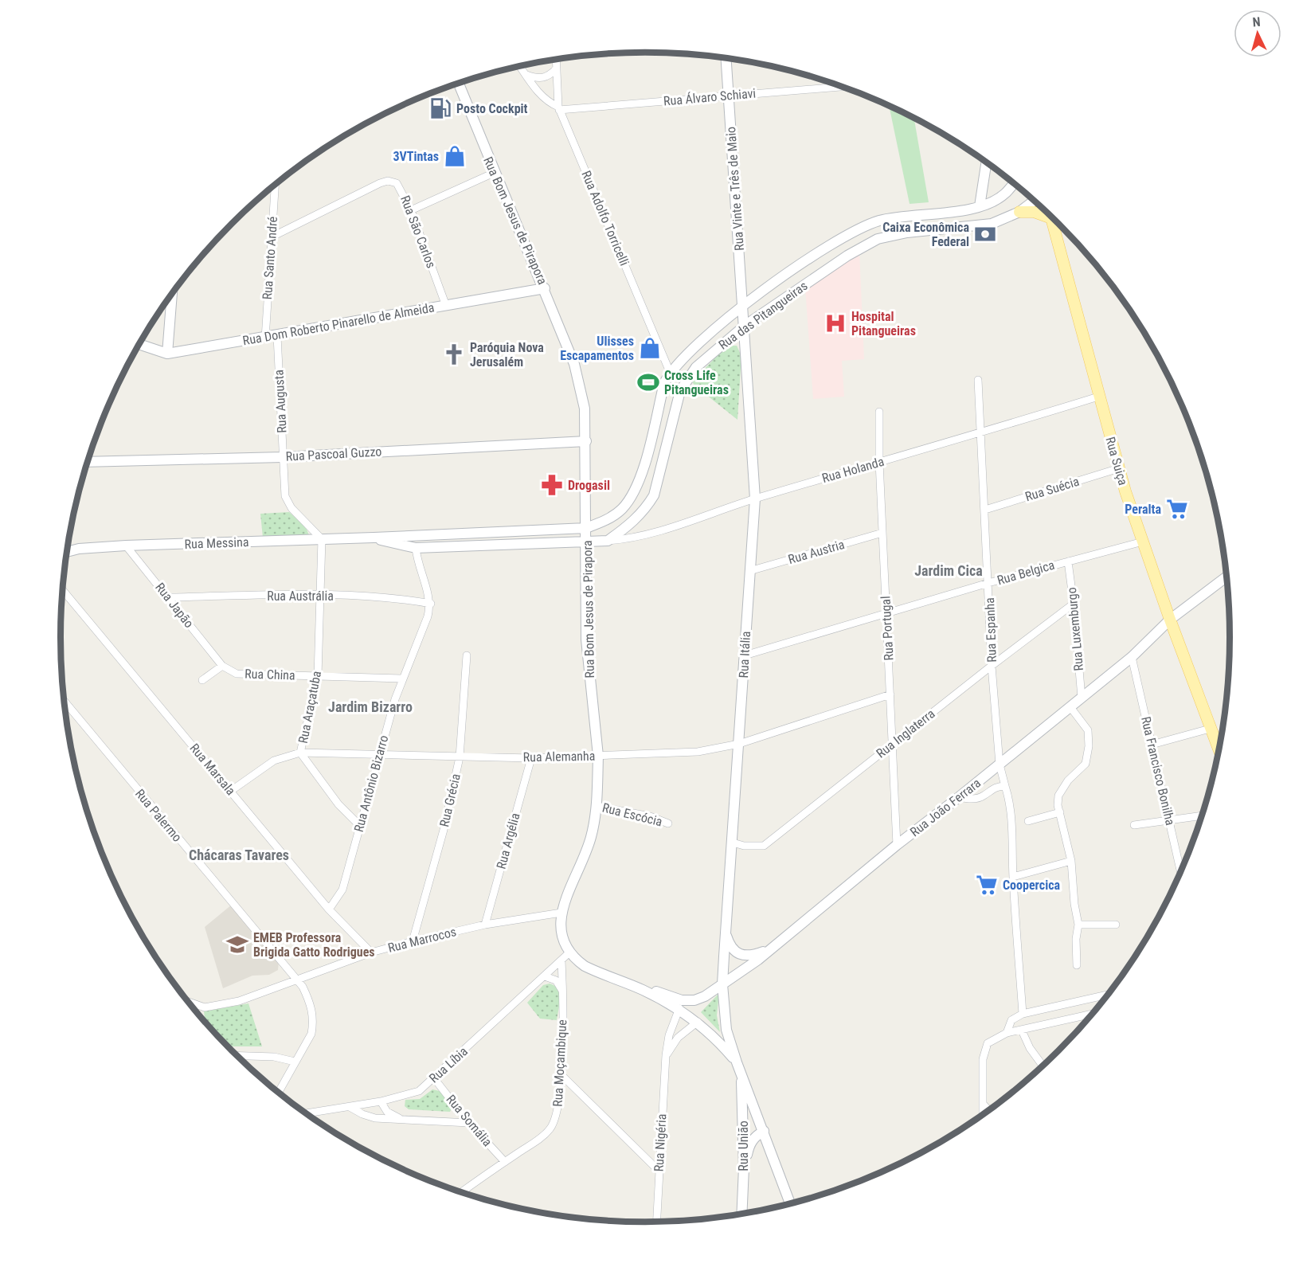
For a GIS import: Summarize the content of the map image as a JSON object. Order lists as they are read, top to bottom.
{
  "streets": {
    "main road": ["Rua Suiça"],
    "street": [
      "Rua Álvaro Schiavi",
      "Rua Vinte e Três de Maio",
      "Rua Adolfo Torricelli",
      "Rua Bom Jesus de Pirapora",
      "Rua São Carlos",
      "Rua Santo André",
      "Rua das Pitangueiras",
      "Rua Dom Roberto Pinarello de Almeida",
      "Rua Augusta",
      "Rua Pascoal Guzzo",
      "Rua Holanda",
      "Rua Suécia",
      "Rua Messina",
      "Rua Austria",
      "Rua Belgica",
      "Rua Austrália",
      "Rua Japão",
      "Rua Portugal",
      "Rua Luxemburgo",
      "Rua Espanha",
      "Rua Itália",
      "Rua China",
      "Rua Araçatuba",
      "Rua Inglaterra",
      "Rua Alemanha",
      "Rua Marsala",
      "Rua Francisco Bonilha",
      "Rua Antônio Bizarro",
      "Rua Grécia",
      "Rua João Ferrara",
      "Rua Escócia",
      "Rua Palermo",
      "Rua Argélia",
      "Rua Marrocos",
      "Rua Moçambique",
      "Rua Líbia",
      "Rua Somália",
      "Rua Nigéria",
      "Rua União"
    ]
  },
  "crossings": [
    ["Rua Álvaro Schiavi", "Rua Vinte e Três de Maio"],
    ["Rua Álvaro Schiavi", "Rua Adolfo Torricelli"],
    ["Rua Vinte e Três de Maio", "Rua das Pitangueiras"],
    ["Rua Vinte e Três de Maio", "Rua Itália"],
    ["Rua Adolfo Torricelli", "Rua das Pitangueiras"],
    ["Rua Bom Jesus de Pirapora", "Rua das Pitangueiras"],
    ["Rua Bom Jesus de Pirapora", "Rua Dom Roberto Pinarello de Almeida"],
    ["Rua Bom Jesus de Pirapora", "Rua Pascoal Guzzo"],
    ["Rua Bom Jesus de Pirapora", "Rua Messina"],
    ["Rua Bom Jesus de Pirapora", "Rua Itália"],
    ["Rua Bom Jesus de Pirapora", "Rua Alemanha"],
    ["Rua Bom Jesus de Pirapora", "Rua João Ferrara"],
    ["Rua Bom Jesus de Pirapora", "Rua Escócia"],
    ["Rua Bom Jesus de Pirapora", "Rua Marrocos"],
    ["Rua Bom Jesus de Pirapora", "Rua Líbia"],
    ["Rua Bom Jesus de Pirapora", "Rua Nigéria"],
    ["Rua Bom Jesus de Pirapora", "Rua União"],
    ["Rua São Carlos", "Rua Santo André"],
    ["Rua São Carlos", "Rua Dom Roberto Pinarello de Almeida"],
    ["Rua Santo André", "Rua Dom Roberto Pinarello de Almeida"],
    ["Rua das Pitangueiras", "Rua Holanda"],
    ["Rua das Pitangueiras", "Rua Messina"],
    ["Rua das Pitangueiras", "Rua Itália"],
    ["Rua Dom Roberto Pinarello de Almeida", "Rua Augusta"],
    ["Rua Augusta", "Rua Pascoal Guzzo"],
    ["Rua Augusta", "Rua Messina"],
    ["Rua Augusta", "Rua Araçatuba"],
    ["Rua Suiça", "Rua Holanda"],
    ["Rua Suiça", "Rua Suécia"],
    ["Rua Suiça", "Rua Belgica"],
    ["Rua Suiça", "Rua João Ferrara"],
    ["Rua Holanda", "Rua Portugal"],
    ["Rua Holanda", "Rua Espanha"],
    ["Rua Holanda", "Rua Itália"],
    ["Rua Suécia", "Rua Espanha"],
    ["Rua Messina", "Rua Japão"],
    ["Rua Messina", "Rua Araçatuba"],
    ["Rua Austria", "Rua Portugal"],
    ["Rua Austria", "Rua Itália"],
    ["Rua Belgica", "Rua Portugal"],
    ["Rua Belgica", "Rua Luxemburgo"],
    ["Rua Belgica", "Rua Espanha"],
    ["Rua Belgica", "Rua Itália"],
    ["Rua Austrália", "Rua Japão"],
    ["Rua Austrália", "Rua Araçatuba"],
    ["Rua Austrália", "Rua Antônio Bizarro"],
    ["Rua Japão", "Rua China"],
    ["Rua Portugal", "Rua Inglaterra"],
    ["Rua Portugal", "Rua Alemanha"],
    ["Rua Portugal", "Rua João Ferrara"],
    ["Rua Luxemburgo", "Rua Inglaterra"],
    ["Rua Luxemburgo", "Rua João Ferrara"],
    ["Rua Espanha", "Rua Inglaterra"],
    ["Rua Espanha", "Rua João Ferrara"],
    ["Rua Itália", "Rua Inglaterra"],
    ["Rua Itália", "Rua Alemanha"],
    ["Rua Itália", "Rua João Ferrara"],
    ["Rua China", "Rua Araçatuba"],
    ["Rua China", "Rua Antônio Bizarro"],
    ["Rua Araçatuba", "Rua Alemanha"],
    ["Rua Araçatuba", "Rua Antônio Bizarro"],
    ["Rua Alemanha", "Rua Marsala"],
    ["Rua Alemanha", "Rua Antônio Bizarro"],
    ["Rua Alemanha", "Rua Grécia"],
    ["Rua Alemanha", "Rua Argélia"],
    ["Rua Marsala", "Rua Antônio Bizarro"],
    ["Rua Marsala", "Rua Marrocos"],
    ["Rua Francisco Bonilha", "Rua João Ferrara"],
    ["Rua Grécia", "Rua Marrocos"],
    ["Rua Palermo", "Rua Marrocos"],
    ["Rua Argélia", "Rua Marrocos"],
    ["Rua Moçambique", "Rua Líbia"],
    ["Rua Moçambique", "Rua Somália"],
    ["Rua Líbia", "Rua Somália"]
  ],
  "districts": ["Jardim Cica", "Jardim Bizarro", "Chácaras Tavares"],
  "places": {
    "fuel station": ["Posto Cockpit"],
    "shop": ["3VTintas", "Ulisses Escapamentos"],
    "bank": ["Caixa Econômica Federal"],
    "hospital": ["Hospital Pitangueiras"],
    "church": ["Paróquia Nova Jerusalém"],
    "sports": ["Cross Life Pitangueiras"],
    "pharmacy": ["Drogasil"],
    "supermarket": ["Peralta", "Coopercica"],
    "school or university": ["EMEB Professora Brigida Gatto Rodrigues"]
  },
  "north": "top"
}
